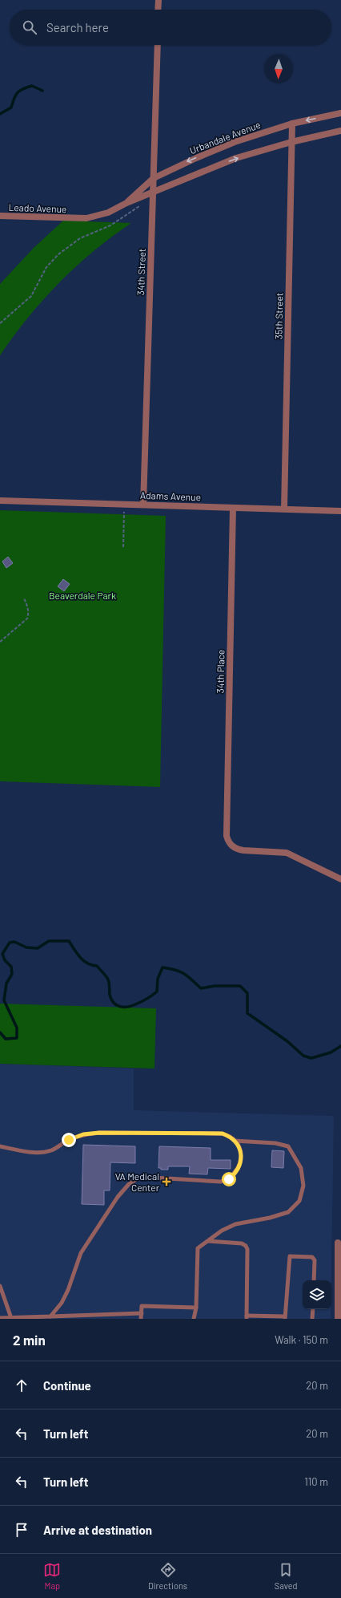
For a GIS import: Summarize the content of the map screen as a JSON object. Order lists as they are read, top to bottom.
{
  "streets": {
    "street": [
      "Urbandale Avenue",
      "Leado Avenue",
      "34th Street",
      "35th Street",
      "Adams Avenue",
      "34th Place"
    ]
  },
  "crossings": [
    ["Urbandale Avenue", "Leado Avenue"],
    ["Urbandale Avenue", "34th Street"],
    ["Urbandale Avenue", "35th Street"],
    ["34th Street", "Adams Avenue"],
    ["35th Street", "Adams Avenue"],
    ["Adams Avenue", "34th Place"]
  ],
  "parks": ["Beaverdale Park"],
  "places": {
    "health": ["VA Medical Center"]
  },
  "north": "bottom",
  "page": {
    "search": "Search here",
    "heading": ["2 min", "Walk · 150 m"],
    "list": [
      ["Continue", "20 m"],
      ["Turn left", "20 m"],
      ["Turn left", "110 m"],
      "Arrive at destination"
    ],
    "nav": ["Map", "Directions", "Saved"]
  }
}
